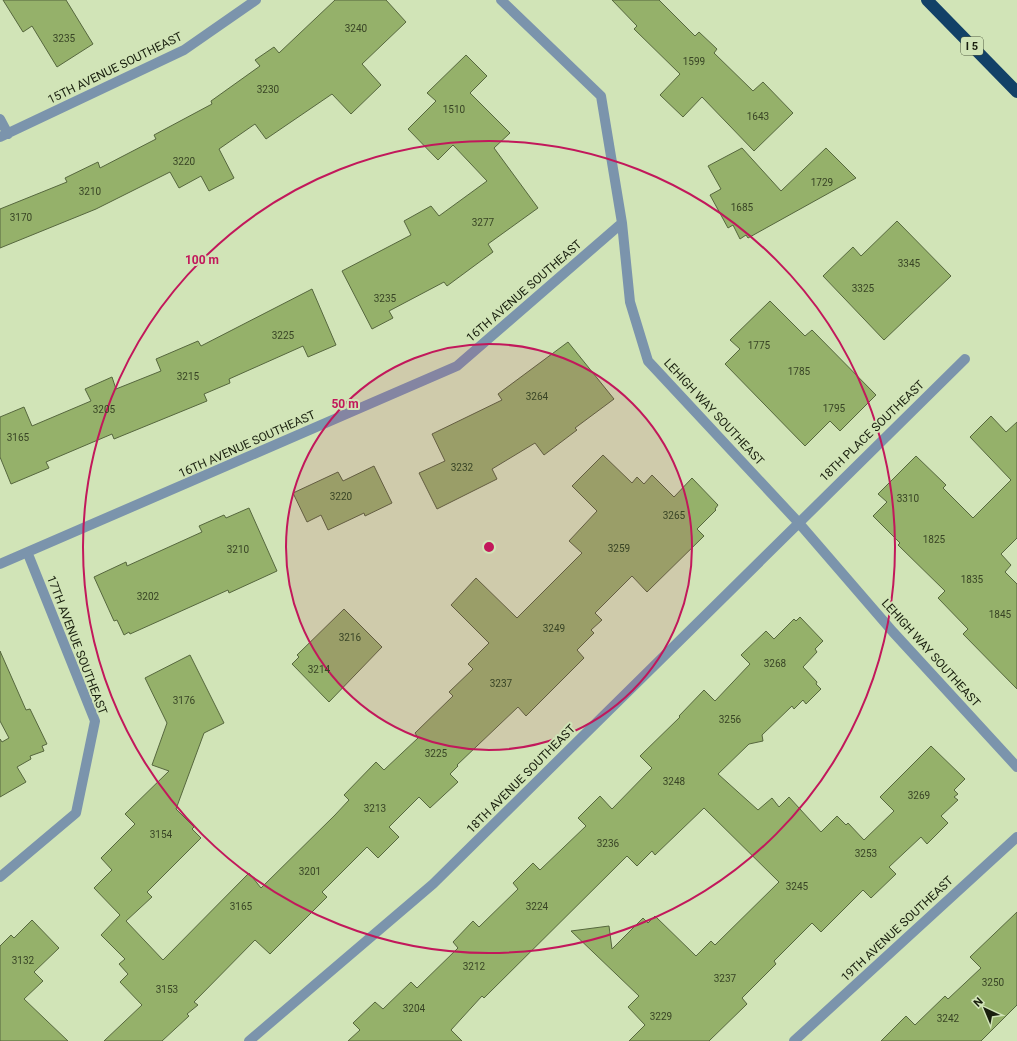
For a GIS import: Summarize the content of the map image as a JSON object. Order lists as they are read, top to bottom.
{
  "streets": {
    "highway": ["I 5"],
    "street": [
      "15TH AVENUE SOUTHEAST",
      "16TH AVENUE SOUTHEAST",
      "LEHIGH WAY SOUTHEAST",
      "18TH PLACE SOUTHEAST",
      "17TH AVENUE SOUTHEAST",
      "18TH AVENUE SOUTHEAST",
      "19TH AVENUE SOUTHEAST"
    ]
  },
  "crossings": [
    ["16TH AVENUE SOUTHEAST", "LEHIGH WAY SOUTHEAST"],
    ["16TH AVENUE SOUTHEAST", "17TH AVENUE SOUTHEAST"],
    ["LEHIGH WAY SOUTHEAST", "18TH PLACE SOUTHEAST"],
    ["LEHIGH WAY SOUTHEAST", "18TH AVENUE SOUTHEAST"],
    ["18TH PLACE SOUTHEAST", "18TH AVENUE SOUTHEAST"]
  ],
  "house_numbers": [
    "3240",
    "3235",
    "1599",
    "3230",
    "1510",
    "1643",
    "3220",
    "1729",
    "3210",
    "1685",
    "3170",
    "3277",
    "3345",
    "3325",
    "3235",
    "3225",
    "1775",
    "1785",
    "3215",
    "3264",
    "1795",
    "3205",
    "3165",
    "3232",
    "3220",
    "3310",
    "3265",
    "1825",
    "3259",
    "3210",
    "1835",
    "3202",
    "1845",
    "3249",
    "3216",
    "3268",
    "3214",
    "3237",
    "3176",
    "3256",
    "3225",
    "3248",
    "3269",
    "3213",
    "3154",
    "3236",
    "3253",
    "3201",
    "3245",
    "3165",
    "3224",
    "3132",
    "3212",
    "3237",
    "3250",
    "3153",
    "3204",
    "3229",
    "3242"
  ],
  "north": "top left",
  "rings": ["100 m", "50 m"]
}
